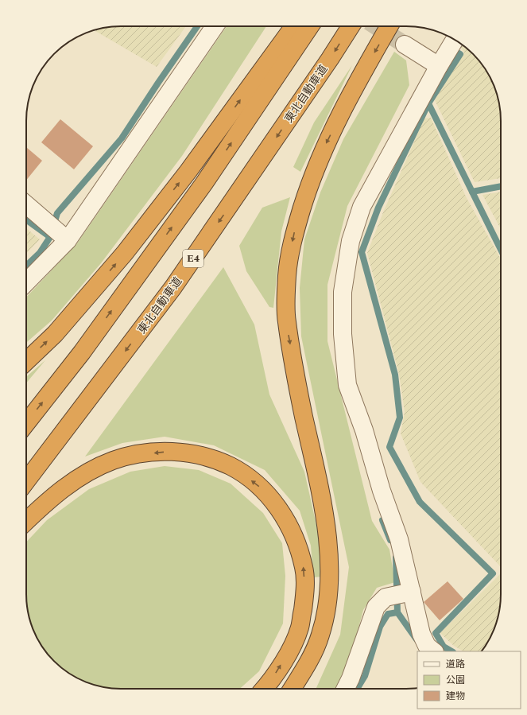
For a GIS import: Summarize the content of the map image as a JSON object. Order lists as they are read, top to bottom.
{
  "streets": {
    "highway": ["東北自動車道", "E4"]
  },
  "legend": ["道路", "公園", "建物"]
}
